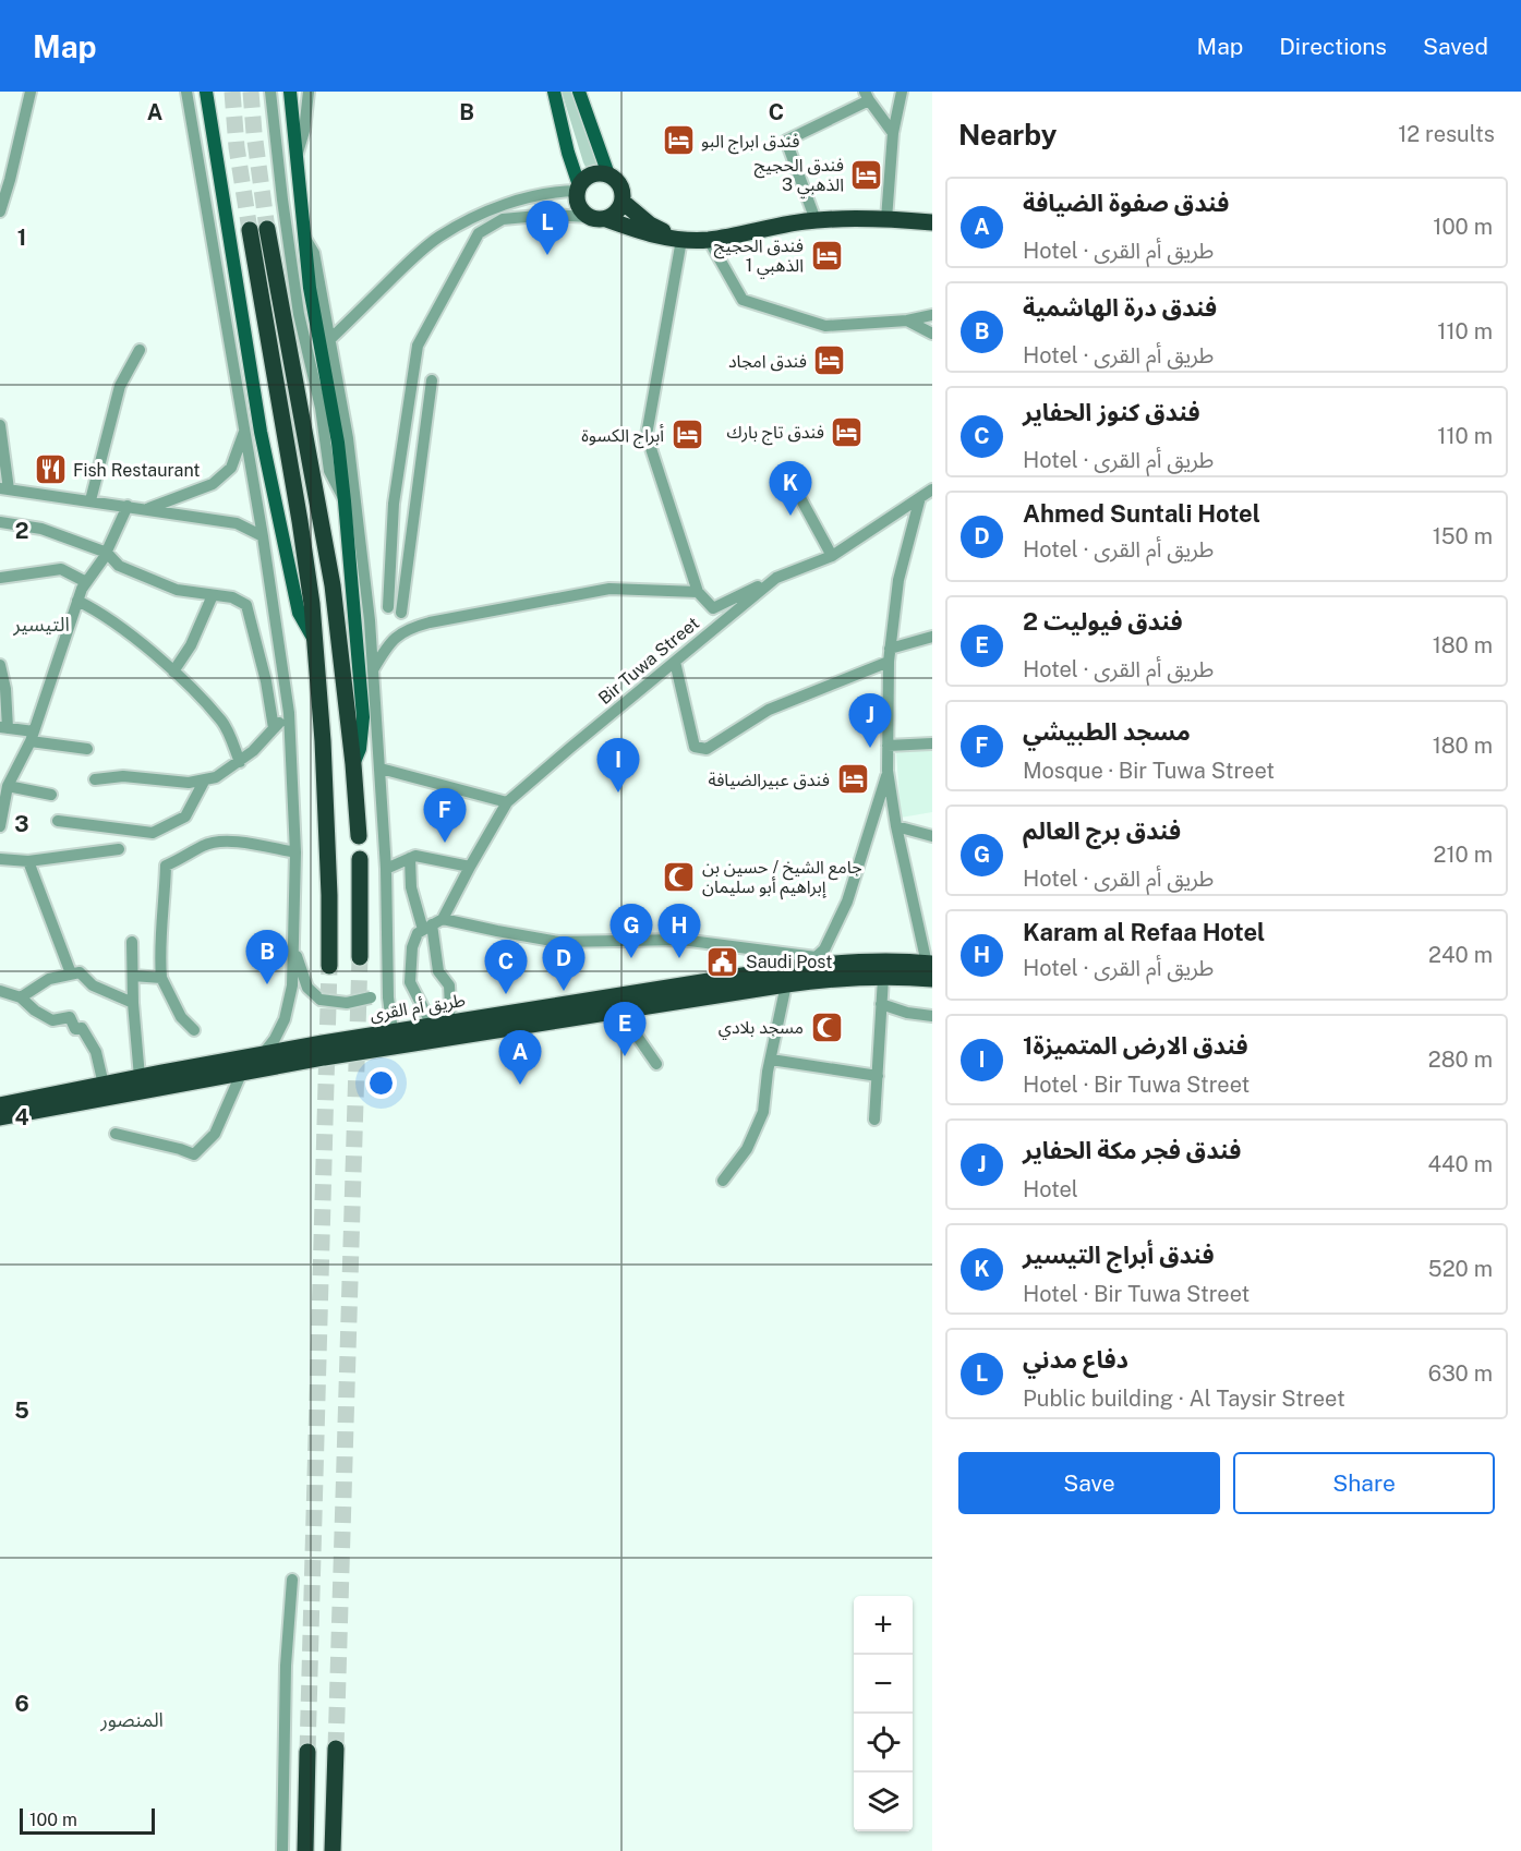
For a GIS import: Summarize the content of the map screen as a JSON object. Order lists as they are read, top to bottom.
{
  "streets": {
    "highway": ["طريق أم القرى"],
    "street": ["Bir Tuwa Street"]
  },
  "districts": ["التيسير", "المنصور"],
  "places": {
    "hotel": [
      "فندق ابراج البو",
      "فندق الحجيج الذهبي 3",
      "فندق الحجيج الذهبي 1",
      "فندق امجاد",
      "فندق تاج بارك",
      "أبراج الكسوة",
      "فندق عبيرالضيافة"
    ],
    "restaurant": ["Fish Restaurant"],
    "mosque": ["جامع الشيخ / حسين بن إبراهيم أبو سليمان", "مسجد بلادي"],
    "public building": ["Saudi Post"]
  },
  "scale_bar": "100 m",
  "page": {
    "header": "Map",
    "nav": ["Map", "Directions", "Saved"],
    "heading": ["Nearby", "12 results"],
    "list": [
      {
        "mark": "A",
        "name": "فندق صفوة الضيافة",
        "note": "Hotel · طريق أم القرى",
        "value": "100 m"
      },
      {
        "mark": "B",
        "name": "فندق درة الهاشمية",
        "note": "Hotel · طريق أم القرى",
        "value": "110 m"
      },
      {
        "mark": "C",
        "name": "فندق كنوز الحفاير",
        "note": "Hotel · طريق أم القرى",
        "value": "110 m"
      },
      {
        "mark": "D",
        "name": "Ahmed Suntali Hotel",
        "note": "Hotel · طريق أم القرى",
        "value": "150 m"
      },
      {
        "mark": "E",
        "name": "فندق فيوليت 2",
        "note": "Hotel · طريق أم القرى",
        "value": "180 m"
      },
      {
        "mark": "F",
        "name": "مسجد الطبيشي",
        "note": "Mosque · Bir Tuwa Street",
        "value": "180 m"
      },
      {
        "mark": "G",
        "name": "فندق برج العالم",
        "note": "Hotel · طريق أم القرى",
        "value": "210 m"
      },
      {
        "mark": "H",
        "name": "Karam al Refaa Hotel",
        "note": "Hotel · طريق أم القرى",
        "value": "240 m"
      },
      {
        "mark": "I",
        "name": "فندق الارض المتميزة1",
        "note": "Hotel · Bir Tuwa Street",
        "value": "280 m"
      },
      {
        "mark": "J",
        "name": "فندق فجر مكة الحفاير",
        "note": "Hotel",
        "value": "440 m"
      },
      {
        "mark": "K",
        "name": "فندق أبراج التيسير",
        "note": "Hotel · Bir Tuwa Street",
        "value": "520 m"
      },
      {
        "mark": "L",
        "name": "دفاع مدني",
        "note": "Public building · Al Taysir Street",
        "value": "630 m"
      }
    ],
    "pins": [
      "L",
      "K",
      "J",
      "I",
      "F",
      "G",
      "H",
      "B",
      "D",
      "C",
      "E",
      "A"
    ],
    "buttons": ["Save", "Share"],
    "map_buttons": ["+", "−"],
    "scale": "100 m"
  },
  "grid": {
    "columns": ["A", "B", "C"],
    "rows": [
      "1",
      "2",
      "3",
      "4",
      "5",
      "6"
    ]
  }
}
